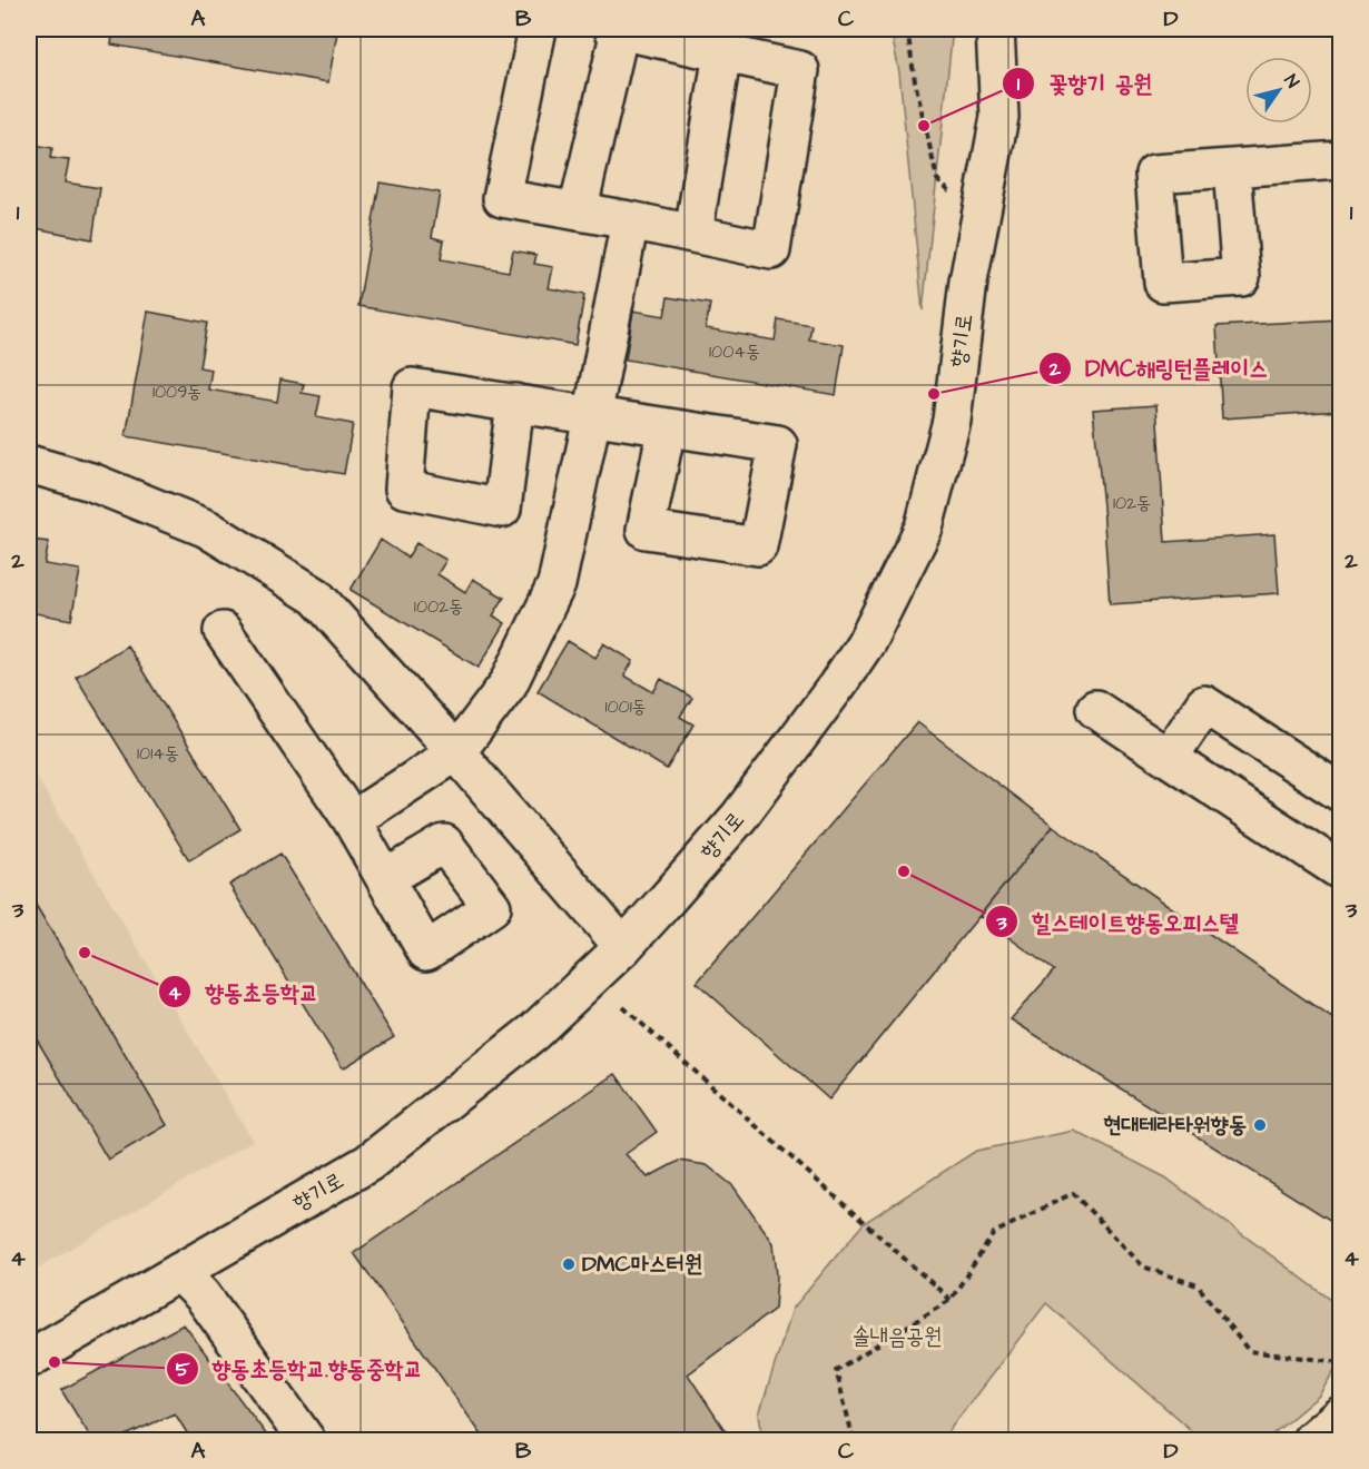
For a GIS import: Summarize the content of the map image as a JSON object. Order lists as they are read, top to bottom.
{
  "streets": {
    "main road": ["향기로"]
  },
  "parks": ["솔내음공원"],
  "places": [
    "꽃향기 공원",
    "DMC해링턴플레이스",
    "힐스테이트향동오피스텔",
    "향동초등학교",
    "현대테라타워향동",
    "DMC마스터원",
    "향동초등학교.향동중학교"
  ],
  "house_numbers": [
    "1004동",
    "1009동",
    "102동",
    "1002동",
    "1001동",
    "1014동"
  ],
  "north": "top right",
  "grid": {
    "columns": [
      "A",
      "B",
      "C",
      "D"
    ],
    "rows": [
      "1",
      "2",
      "3",
      "4"
    ]
  }
}
